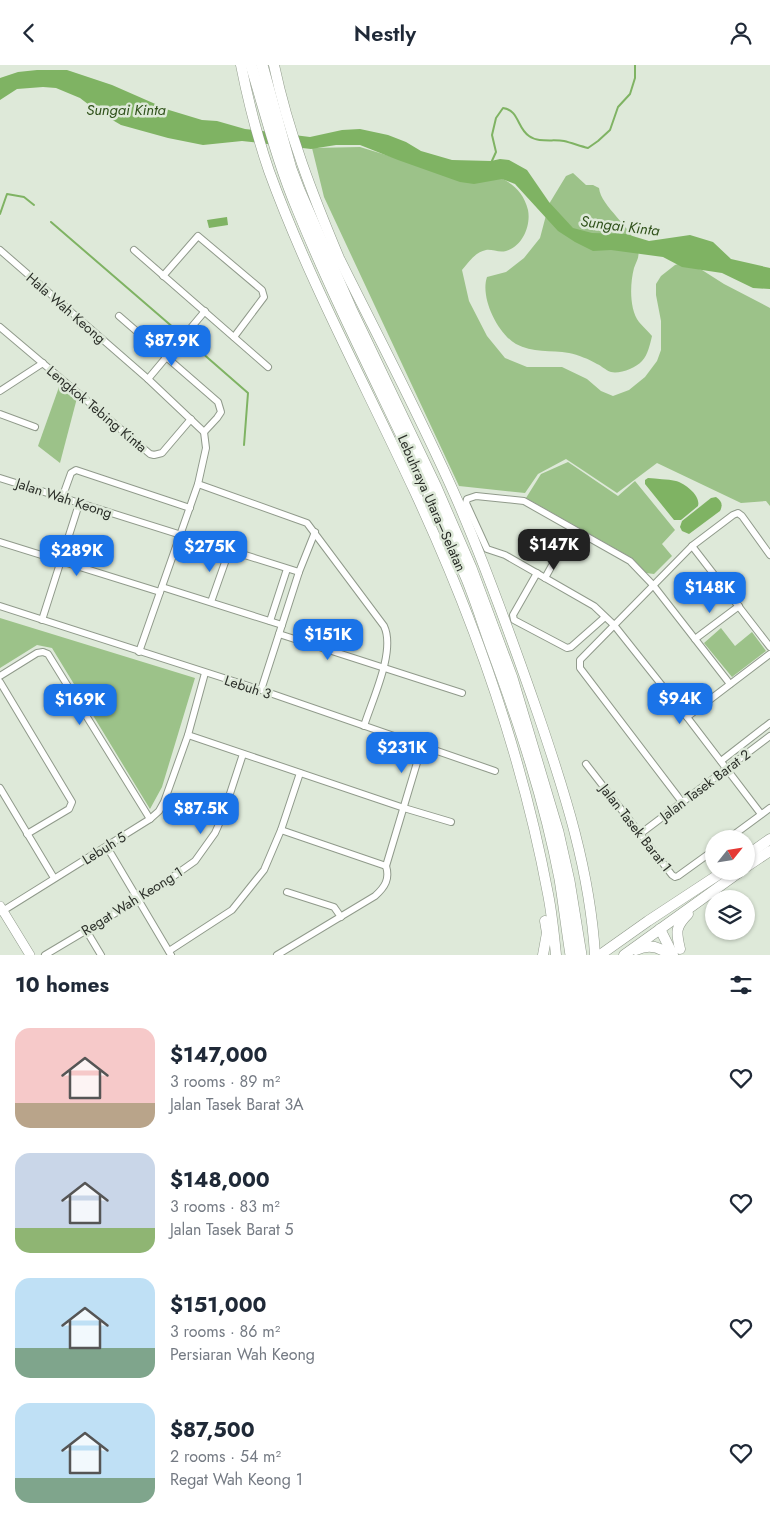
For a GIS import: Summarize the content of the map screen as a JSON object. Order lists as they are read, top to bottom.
{
  "streets": {
    "highway": ["Lebuhraya Utara–Selatan"],
    "street": [
      "Hala Wah Keong",
      "Lengkok Tebing Kinta",
      "Jalan Wah Keong",
      "Lebuh 3",
      "Jalan Tasek Barat 2",
      "Jalan Tasek Barat 1",
      "Lebuh 5",
      "Regat Wah Keong 1"
    ]
  },
  "crossings": [
    ["Hala Wah Keong", "Lengkok Tebing Kinta"],
    ["Lebuh 3", "Lebuh 5"],
    ["Jalan Tasek Barat 2", "Jalan Tasek Barat 1"]
  ],
  "water": ["Sungai Kinta"],
  "north": "top right",
  "page": {
    "header": "Nestly",
    "price": [
      "$87.9K",
      "$147K",
      "$275K",
      "$289K",
      "$148K",
      "$151K",
      "$94K",
      "$169K",
      "$231K",
      "$87.5K"
    ],
    "heading": "10 homes",
    "list": [
      {
        "name": "$147,000",
        "note": "3 rooms · 89 m² · Jalan Tasek Barat 3A"
      },
      {
        "name": "$148,000",
        "note": "3 rooms · 83 m² · Jalan Tasek Barat 5"
      },
      {
        "name": "$151,000",
        "note": "3 rooms · 86 m² · Persiaran Wah Keong"
      },
      {
        "name": "$87,500",
        "note": "2 rooms · 54 m² · Regat Wah Keong 1"
      }
    ]
  }
}
